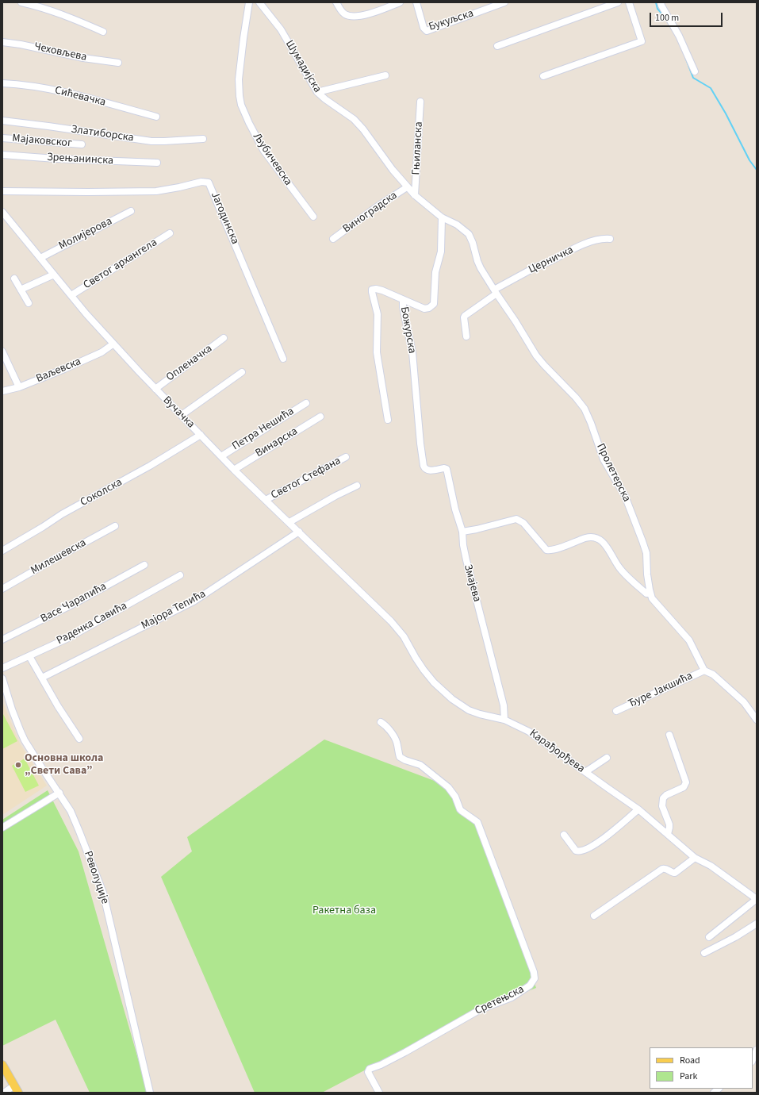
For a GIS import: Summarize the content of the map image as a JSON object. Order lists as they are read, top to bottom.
{
  "streets": {
    "street": [
      "Букуљска",
      "Чеховљева",
      "Шумадијска",
      "Сићевачка",
      "Златиборска",
      "Мајаковског",
      "Гњиланска",
      "Зрењанинска",
      "Љубичевска",
      "Виноградска",
      "Јагодинска",
      "Молијерова",
      "Церничка",
      "Светог архангела",
      "Божурска",
      "Опленачка",
      "Ваљевска",
      "Вучачка",
      "Петра Нешића",
      "Винарска",
      "Пролетерска",
      "Светог Стефана",
      "Соколска",
      "Милешевска",
      "Змајева",
      "Васе Чарапића",
      "Мајора Тепића",
      "Раденка Савића",
      "Ђуре Јакшића",
      "Карађорђева",
      "Револуције",
      "Сретењска"
    ]
  },
  "crossings": [
    ["Шумадијска", "Гњиланска"],
    ["Шумадијска", "Виноградска"],
    ["Шумадијска", "Пролетерска"],
    ["Гњиланска", "Пролетерска"],
    ["Молијерова", "Вучачка"],
    ["Церничка", "Пролетерска"],
    ["Светог архангела", "Вучачка"],
    ["Божурска", "Змајева"],
    ["Опленачка", "Вучачка"],
    ["Ваљевска", "Вучачка"],
    ["Вучачка", "Петра Нешића"],
    ["Вучачка", "Винарска"],
    ["Вучачка", "Светог Стефана"],
    ["Вучачка", "Соколска"],
    ["Вучачка", "Мајора Тепића"],
    ["Вучачка", "Карађорђева"],
    ["Пролетерска", "Ђуре Јакшића"],
    ["Змајева", "Карађорђева"]
  ],
  "parks": ["Ракетна база"],
  "places": ["Основна школа „Свети Сава”"],
  "legend": ["Road", "Park"],
  "scale_bar": "100 m"
}
